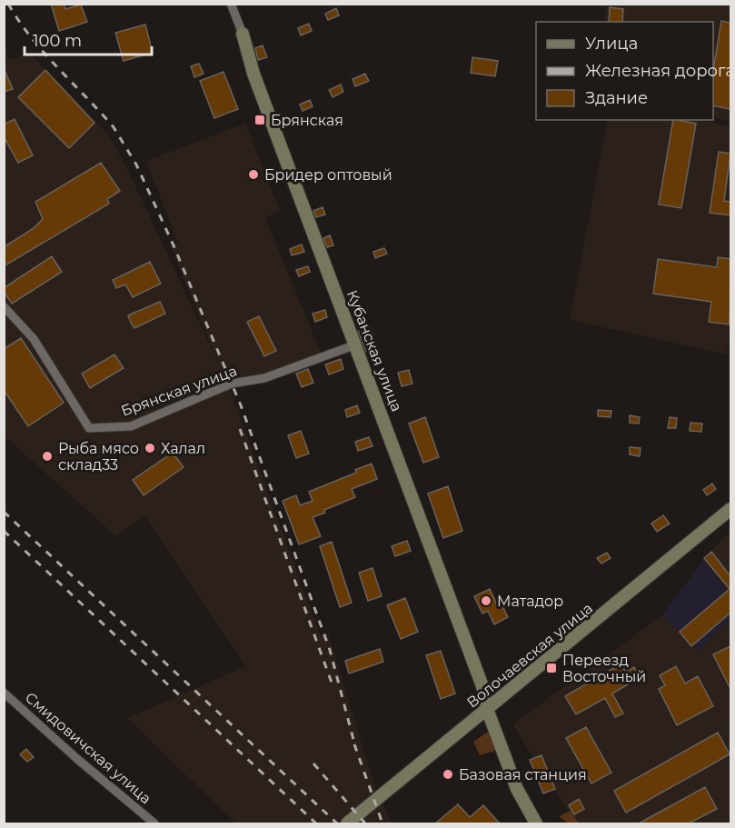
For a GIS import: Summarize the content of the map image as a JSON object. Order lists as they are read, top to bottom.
{
  "streets": {
    "main road": ["Кубанская улица", "Волочаевская улица"],
    "street": ["Брянская улица", "Смидовичская улица"]
  },
  "crossings": [
    ["Кубанская улица", "Брянская улица"],
    ["Кубанская улица", "Волочаевская улица"]
  ],
  "places": {
    "transit": ["Брянская", "Переезд Восточный"],
    "other": [
      "Бридер оптовый",
      "Халал",
      "Рыба мясо склад33",
      "Матадор",
      "Базовая станция"
    ]
  },
  "legend": ["Улица", "Железная дорога", "Здание"],
  "scale_bar": "100 m"
}
